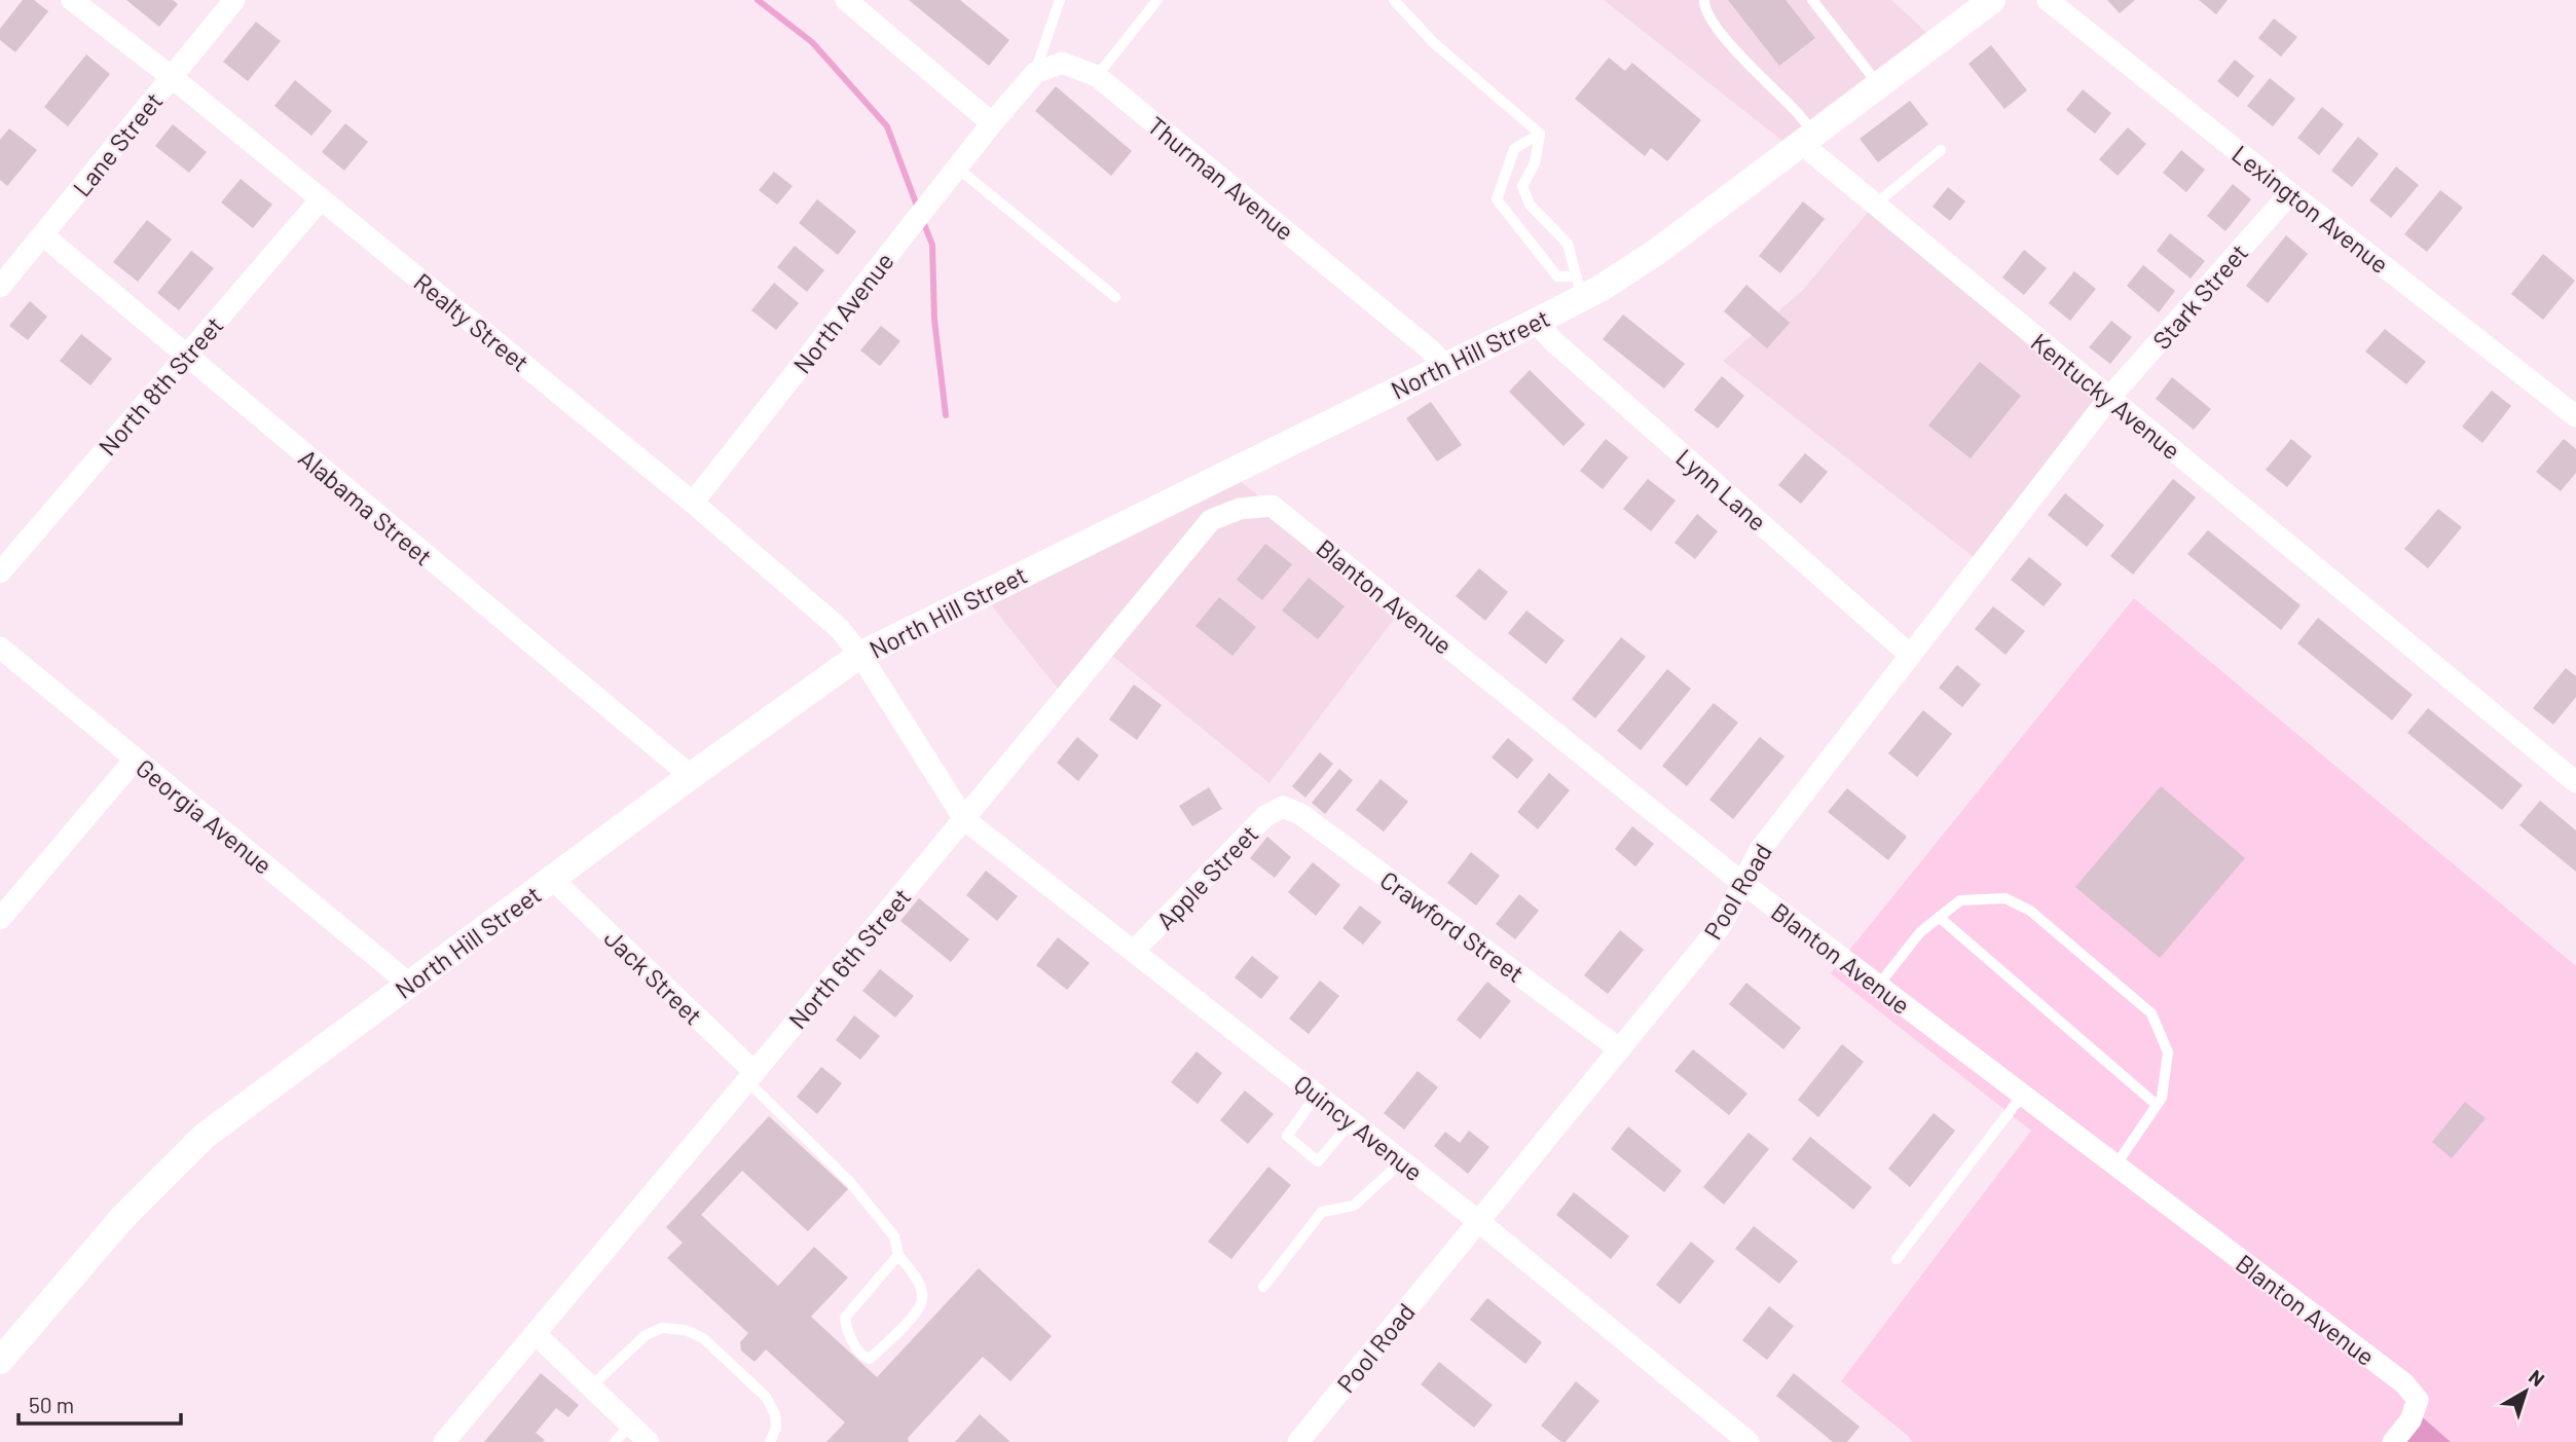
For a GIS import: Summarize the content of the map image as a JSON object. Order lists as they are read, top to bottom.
{
  "streets": {
    "street": [
      "Lane Street",
      "Thurman Avenue",
      "Lexington Avenue",
      "Stark Street",
      "North Avenue",
      "Realty Street",
      "North Hill Street",
      "North 8th Street",
      "Kentucky Avenue",
      "Lynn Lane",
      "Alabama Street",
      "Blanton Avenue",
      "Georgia Avenue",
      "Apple Street",
      "Pool Road",
      "Crawford Street",
      "North 6th Street",
      "Jack Street",
      "Quincy Avenue"
    ]
  },
  "crossings": [
    ["Lane Street", "Realty Street"],
    ["Lane Street", "Alabama Street"],
    ["Thurman Avenue", "North Hill Street"],
    ["Lexington Avenue", "Stark Street"],
    ["Stark Street", "Kentucky Avenue"],
    ["Stark Street", "Pool Road"],
    ["North Avenue", "Realty Street"],
    ["Realty Street", "North Hill Street"],
    ["Realty Street", "North 8th Street"],
    ["Realty Street", "North 6th Street"],
    ["Realty Street", "Quincy Avenue"],
    ["North Hill Street", "Kentucky Avenue"],
    ["North Hill Street", "Lynn Lane"],
    ["North Hill Street", "Alabama Street"],
    ["North Hill Street", "Georgia Avenue"],
    ["North Hill Street", "Jack Street"],
    ["North 8th Street", "Alabama Street"],
    ["Kentucky Avenue", "Pool Road"],
    ["Lynn Lane", "Pool Road"],
    ["Blanton Avenue", "Pool Road"],
    ["Blanton Avenue", "North 6th Street"],
    ["Apple Street", "Crawford Street"],
    ["Apple Street", "Quincy Avenue"],
    ["Pool Road", "Crawford Street"],
    ["Pool Road", "Quincy Avenue"],
    ["North 6th Street", "Jack Street"],
    ["North 6th Street", "Quincy Avenue"]
  ],
  "scale_bar": "50 m",
  "north": "top right"
}
